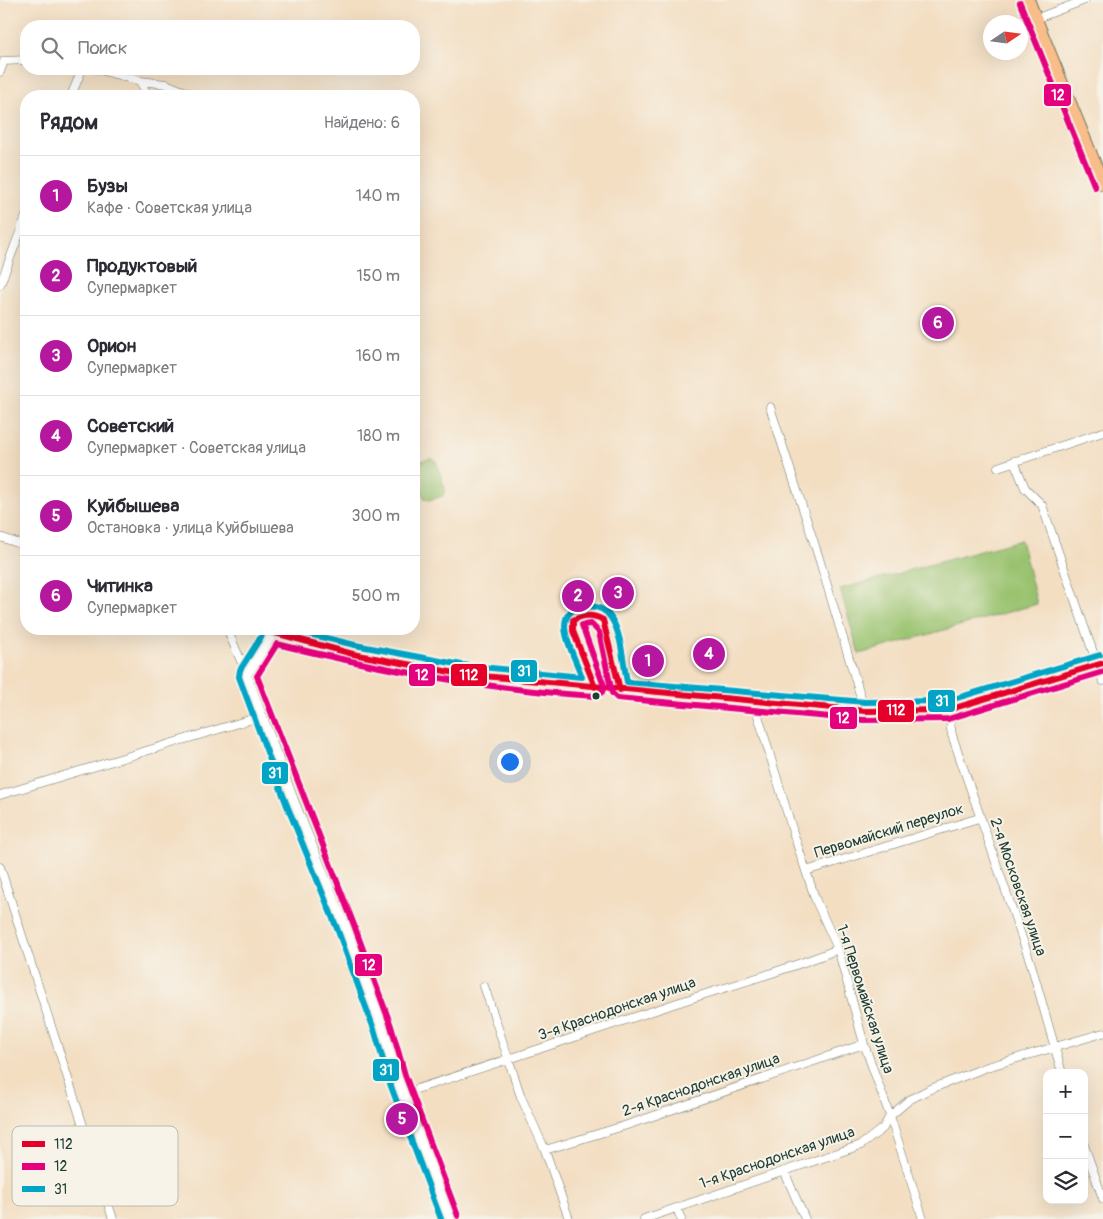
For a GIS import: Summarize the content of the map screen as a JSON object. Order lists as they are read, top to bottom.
{
  "streets": {
    "street": [
      "Первомайский переулок",
      "2-я Московская улица",
      "1-я Первомайская улица",
      "3-я Краснодонская улица",
      "2-я Краснодонская улица",
      "1-я Краснодонская улица"
    ]
  },
  "crossings": [
    ["Первомайский переулок", "2-я Московская улица"],
    ["Первомайский переулок", "1-я Первомайская улица"],
    ["2-я Московская улица", "1-я Краснодонская улица"],
    ["1-я Первомайская улица", "3-я Краснодонская улица"],
    ["1-я Первомайская улица", "2-я Краснодонская улица"],
    ["1-я Первомайская улица", "1-я Краснодонская улица"]
  ],
  "lines": ["transit line 12", "transit line 31", "transit line 112"],
  "legend": ["112", "12", "31"],
  "north": "right",
  "page": {
    "search": "Поиск",
    "heading": ["Рядом", "Найдено: 6"],
    "list": [
      {
        "mark": "1",
        "name": "Бузы",
        "note": "Кафе · Советская улица",
        "value": "140 m"
      },
      {
        "mark": "2",
        "name": "Продуктовый",
        "note": "Супермаркет",
        "value": "150 m"
      },
      {
        "mark": "3",
        "name": "Орион",
        "note": "Супермаркет",
        "value": "160 m"
      },
      {
        "mark": "4",
        "name": "Советский",
        "note": "Супермаркет · Советская улица",
        "value": "180 m"
      },
      {
        "mark": "5",
        "name": "Куйбышева",
        "note": "Остановка · улица Куйбышева",
        "value": "300 m"
      },
      {
        "mark": "6",
        "name": "Читинка",
        "note": "Супермаркет",
        "value": "500 m"
      }
    ],
    "pins": [
      "6",
      "3",
      "2",
      "4",
      "1",
      "5"
    ],
    "map_buttons": ["+", "−"]
  }
}
